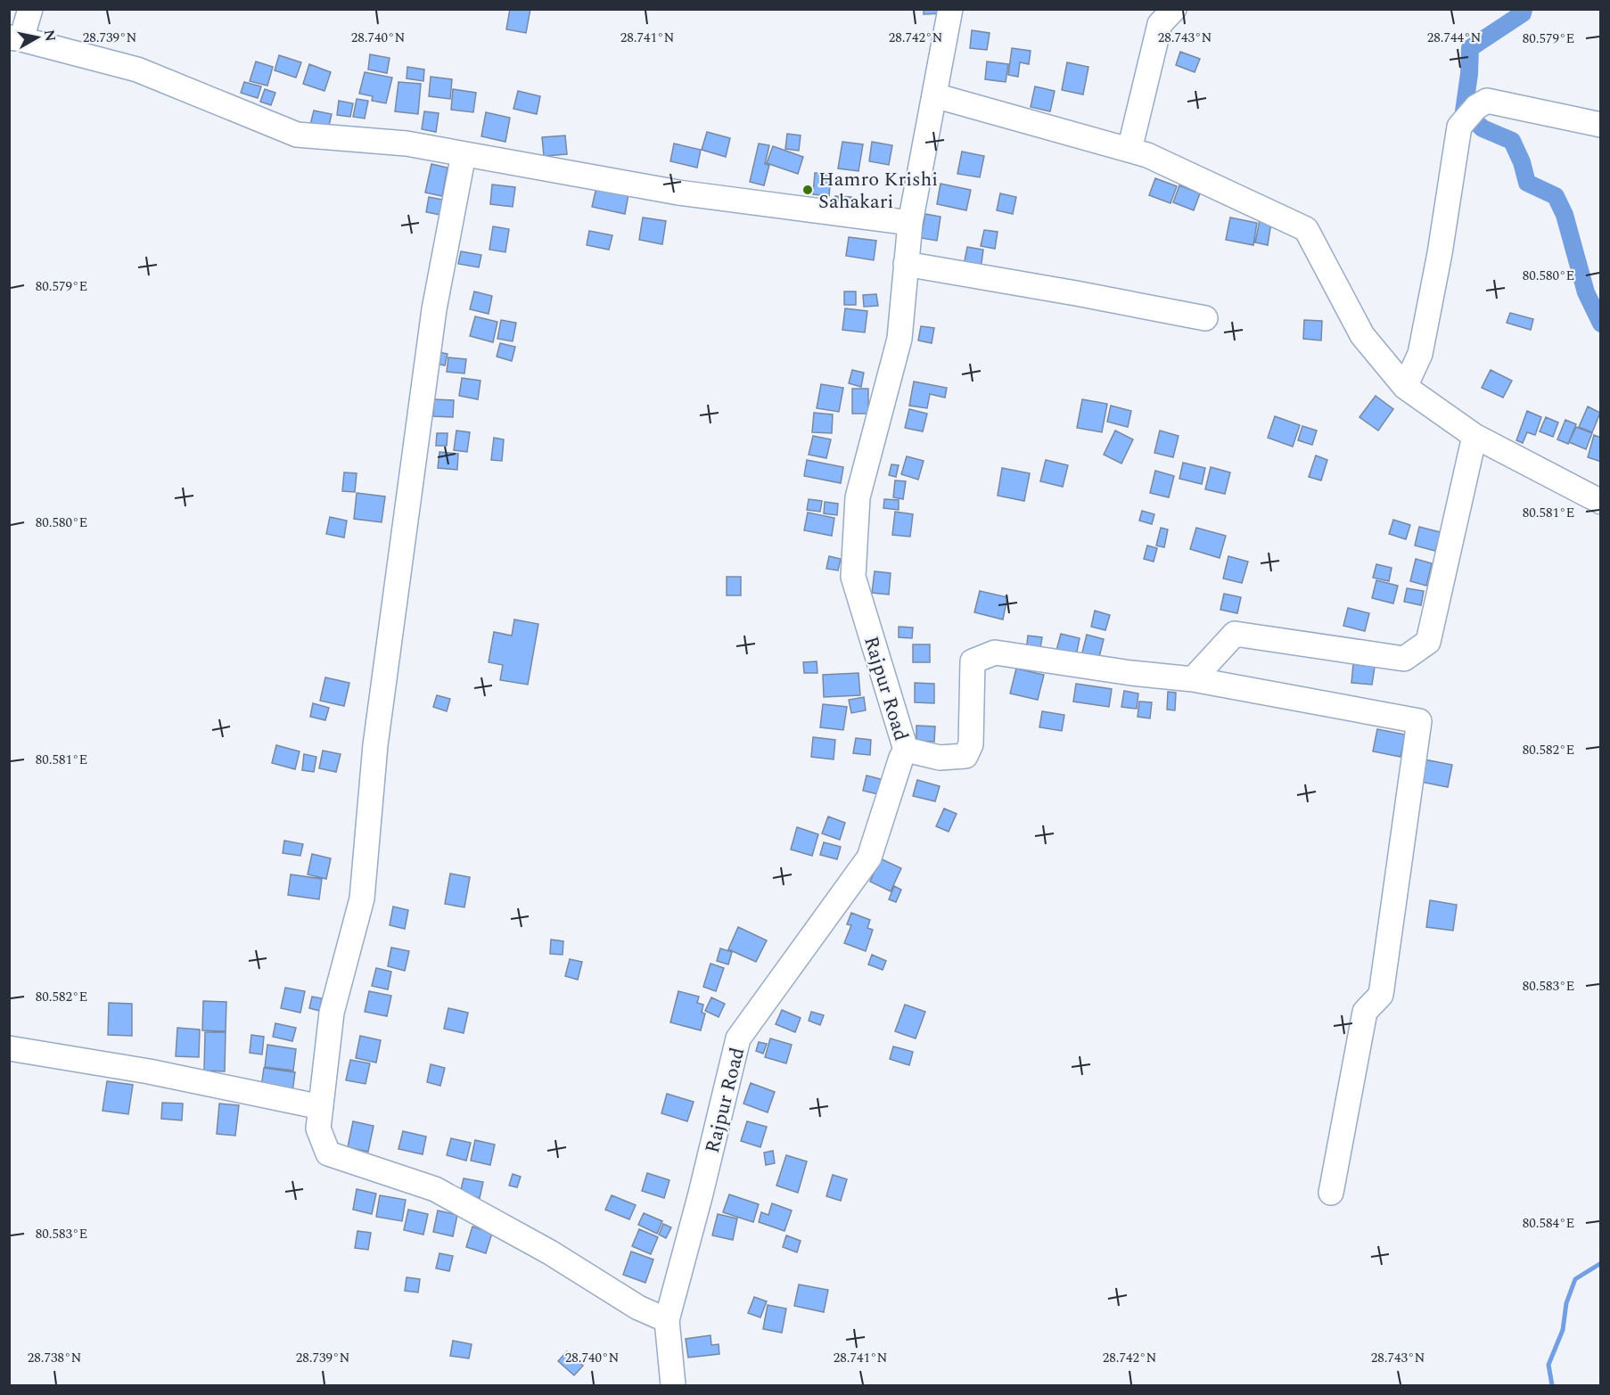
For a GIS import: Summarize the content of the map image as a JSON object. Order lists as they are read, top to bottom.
{
  "streets": {
    "street": ["Rajpur Road"]
  },
  "places": ["Hamro Krishi Sahakari"],
  "north": "right",
  "coordinates": [
    "28.744°N",
    "28.739°N",
    "28.740°N",
    "28.741°N",
    "28.742°N",
    "28.743°N",
    "80.579°E",
    "80.580°E",
    "80.581°E",
    "80.582°E",
    "80.583°E",
    "80.584°E",
    "28.738°N"
  ]
}
